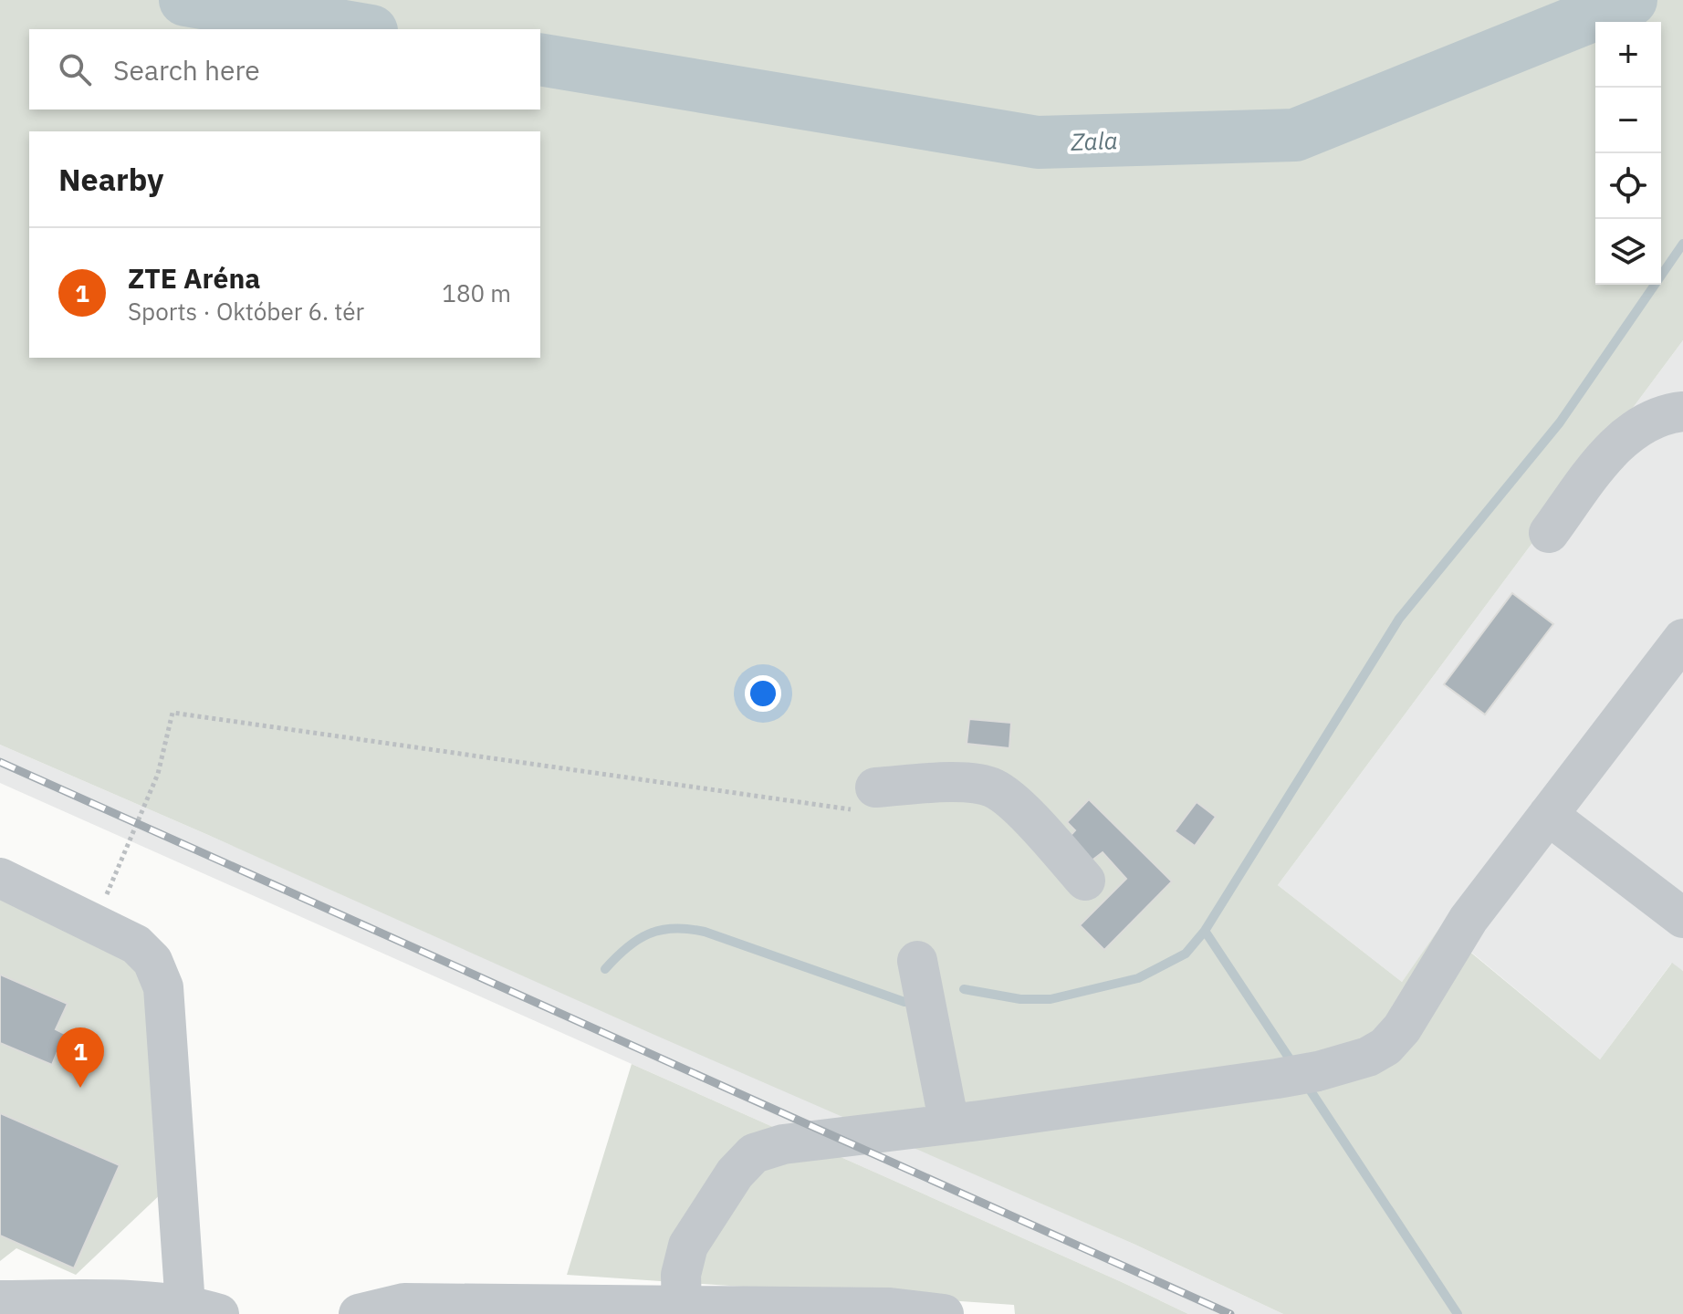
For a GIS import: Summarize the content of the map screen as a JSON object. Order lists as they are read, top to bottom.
{
  "water": ["Zala"],
  "page": {
    "map_buttons": ["+", "−"],
    "search": "Search here",
    "heading": "Nearby",
    "list": [
      {
        "mark": "1",
        "name": "ZTE Aréna",
        "note": "Sports · Október 6. tér",
        "value": "180 m"
      }
    ],
    "pins": "1"
  }
}
